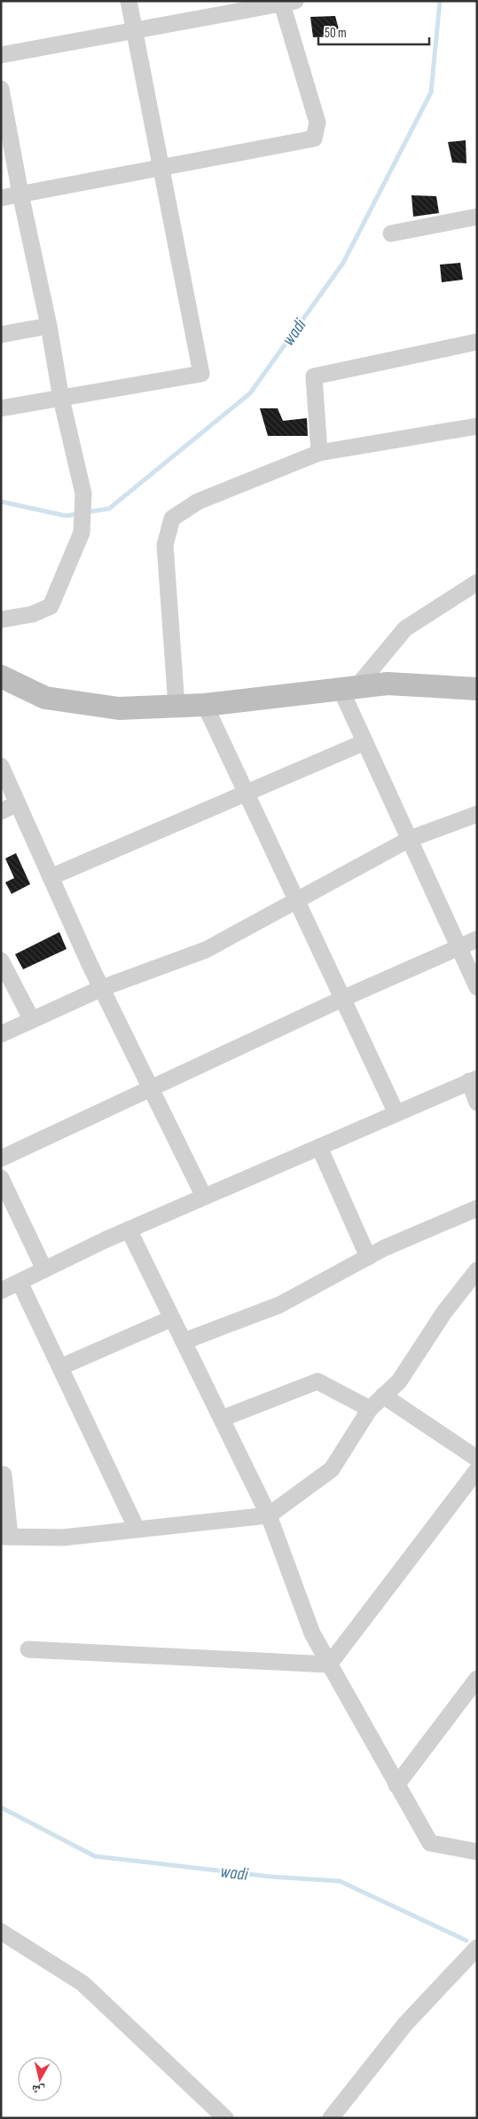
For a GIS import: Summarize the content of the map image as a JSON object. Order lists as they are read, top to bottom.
{
  "water": ["wadi"],
  "scale_bar": "50 m",
  "north": "bottom"
}
